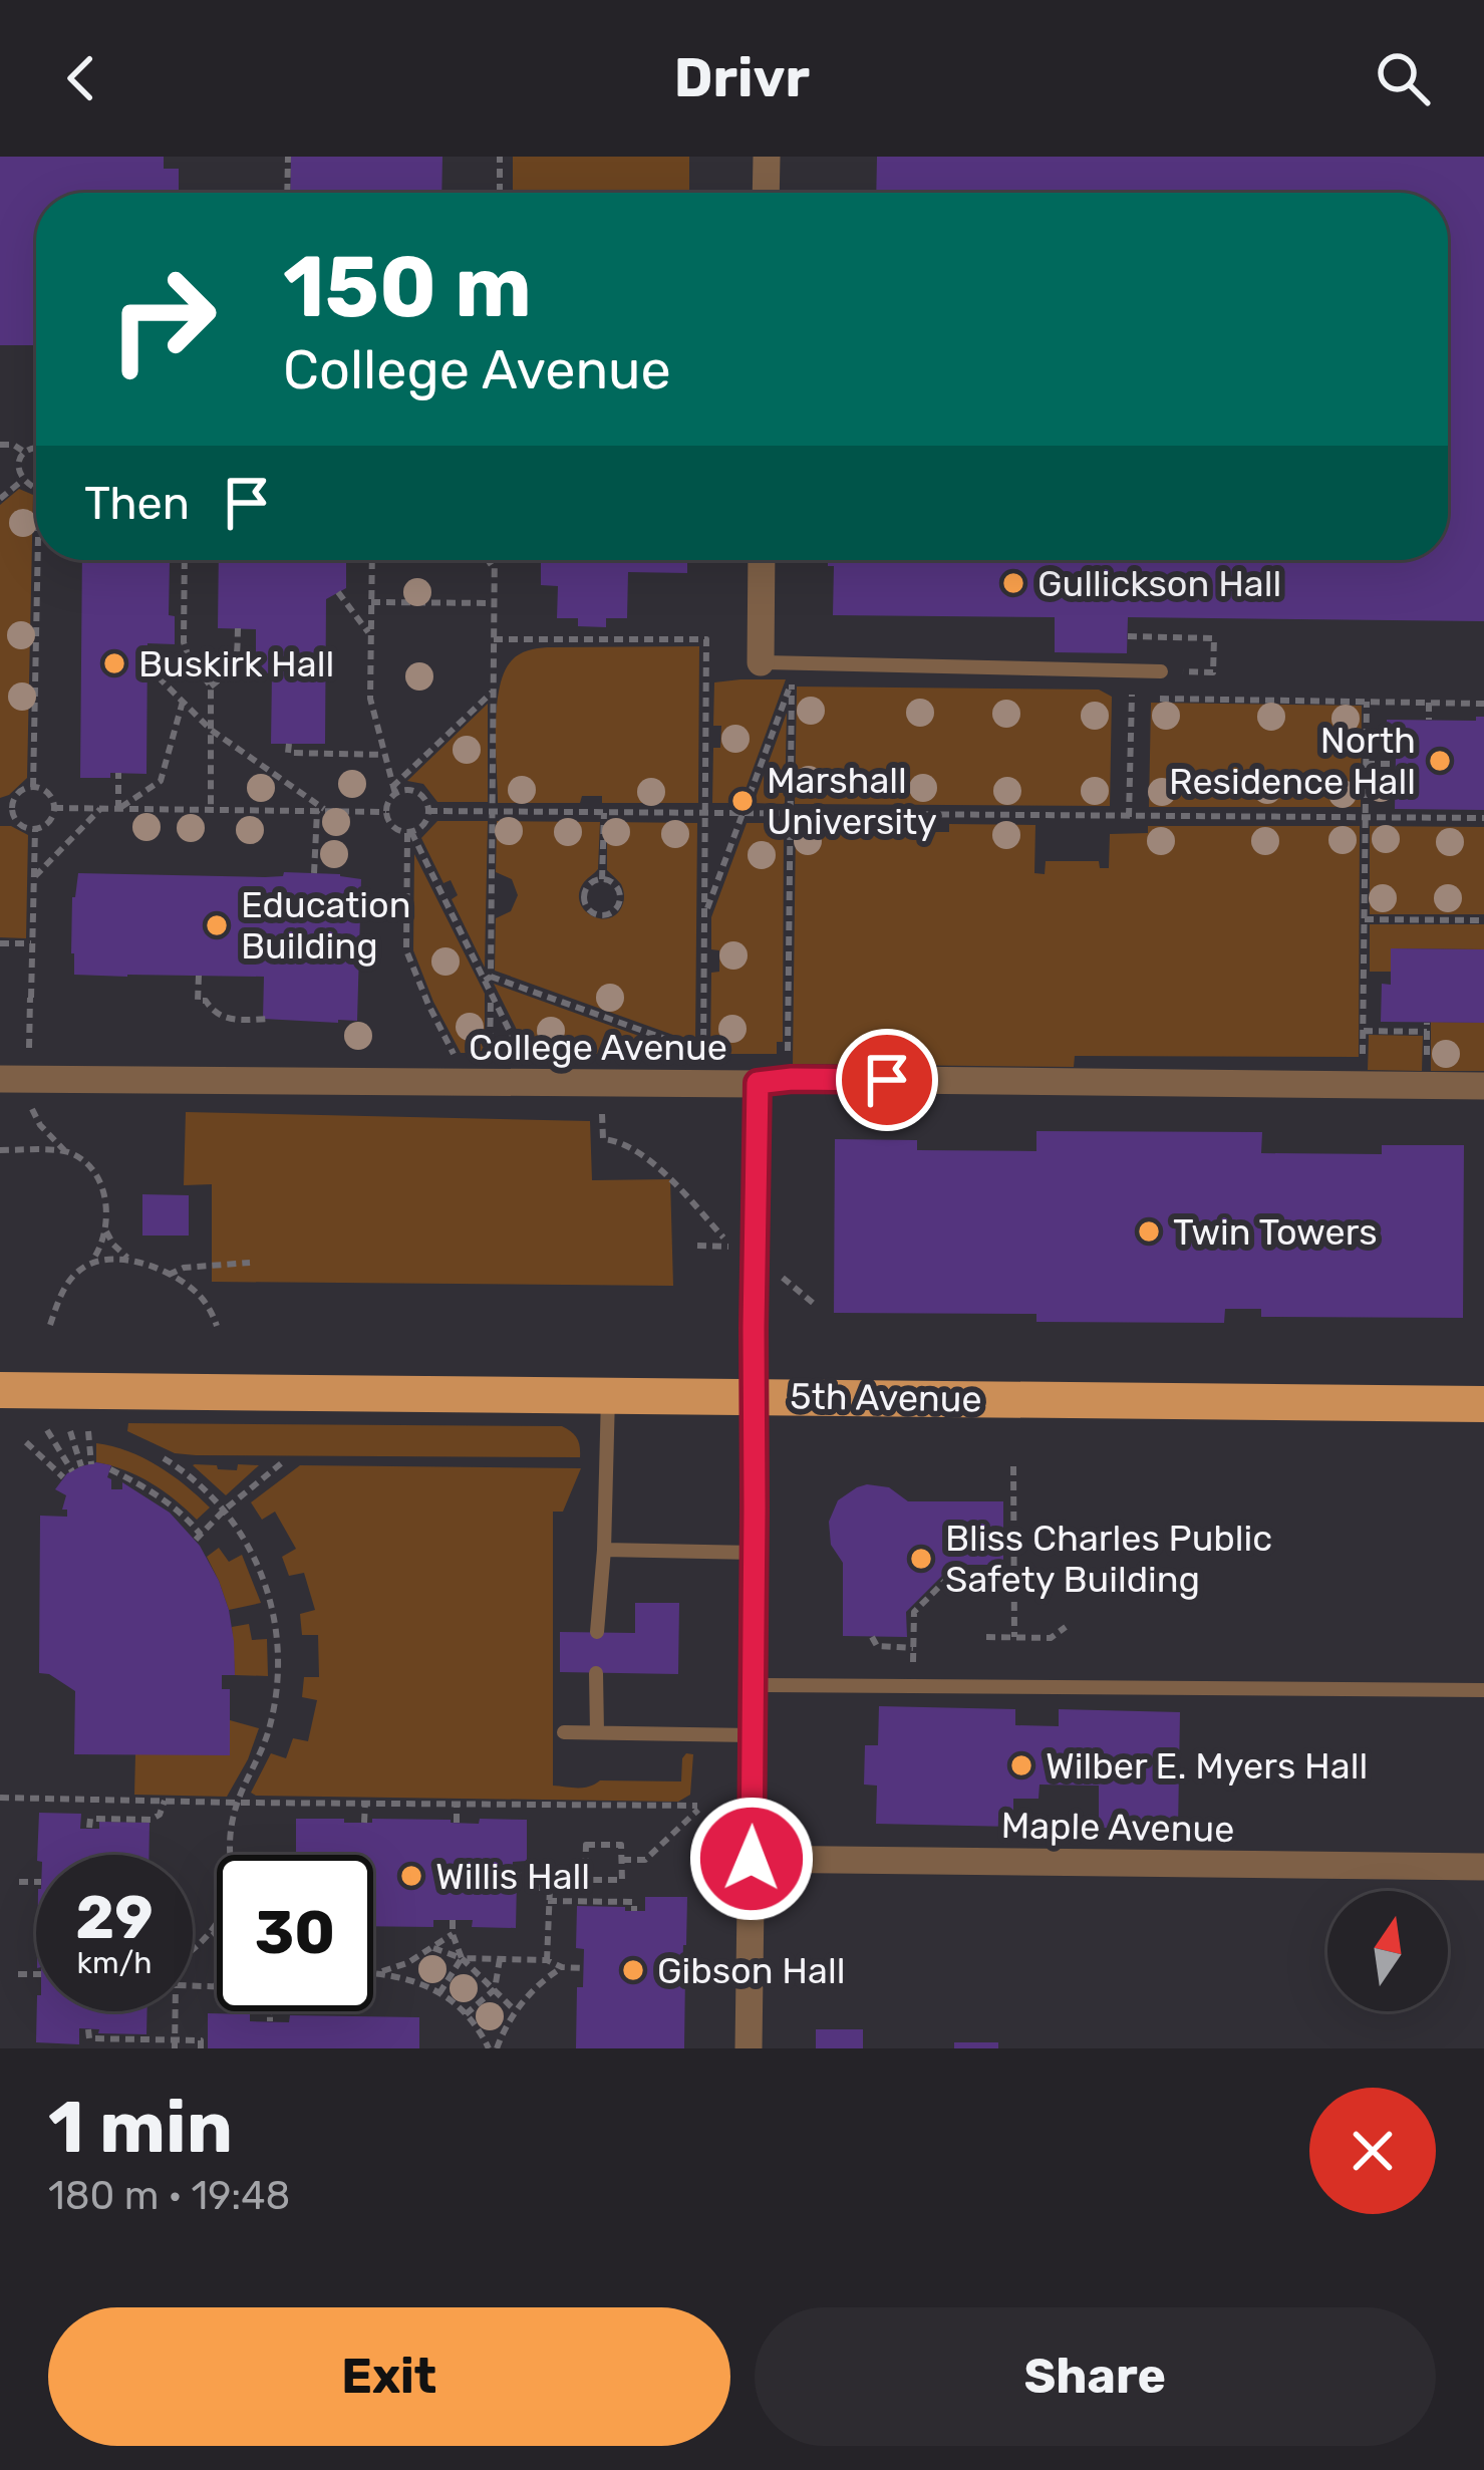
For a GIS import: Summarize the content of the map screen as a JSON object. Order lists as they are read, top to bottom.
{
  "streets": {
    "main road": ["5th Avenue"],
    "street": ["College Avenue", "Maple Avenue"]
  },
  "places": [
    "Gullickson Hall",
    "Buskirk Hall",
    "North Residence Hall",
    "Marshall University",
    "Education Building",
    "Twin Towers",
    "Bliss Charles Public Safety Building",
    "Wilber E. Myers Hall",
    "Willis Hall",
    "Gibson Hall"
  ],
  "north": "top",
  "page": {
    "header": "Drivr",
    "turn": ["150 m", "College Avenue"],
    "then": "Then",
    "speed": "29 km/h",
    "limit": "30",
    "heading": ["1 min", "180 m · 19:48"],
    "buttons": ["Exit", "Share"]
  }
}
